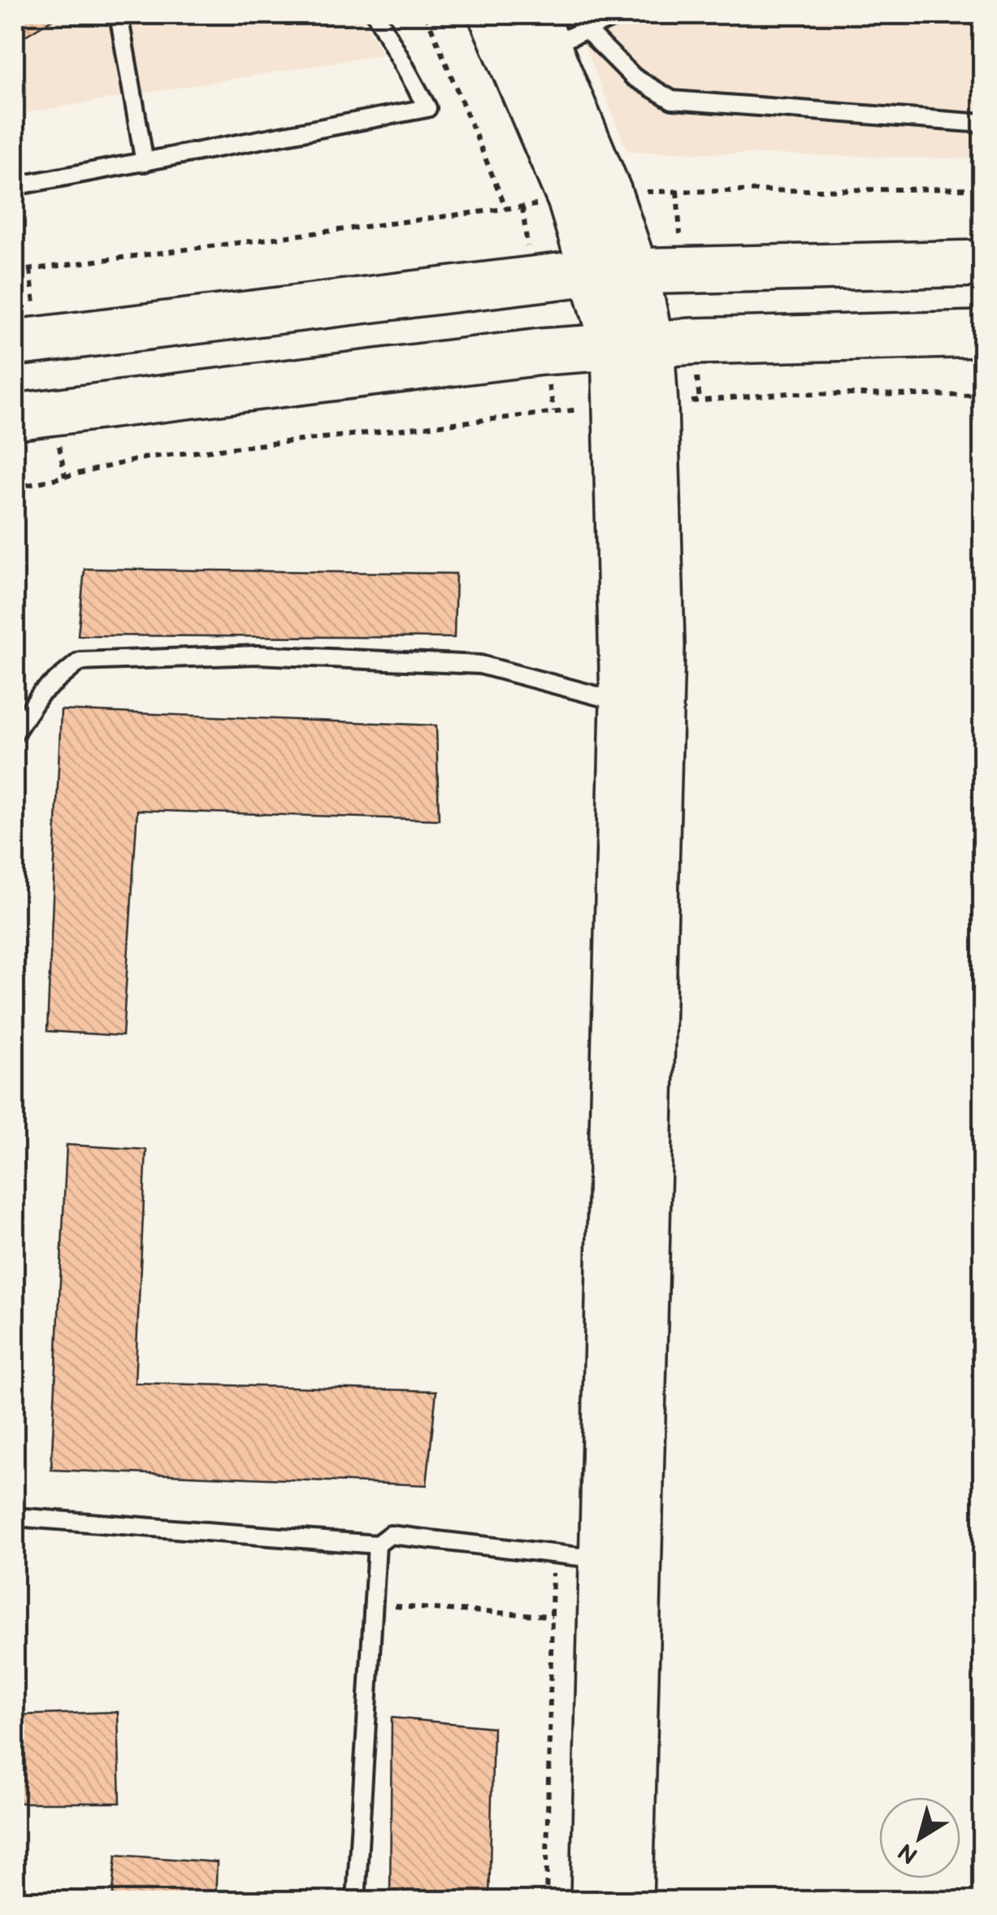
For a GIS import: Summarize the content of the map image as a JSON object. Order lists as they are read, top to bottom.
{
  "north": "bottom left"
}
